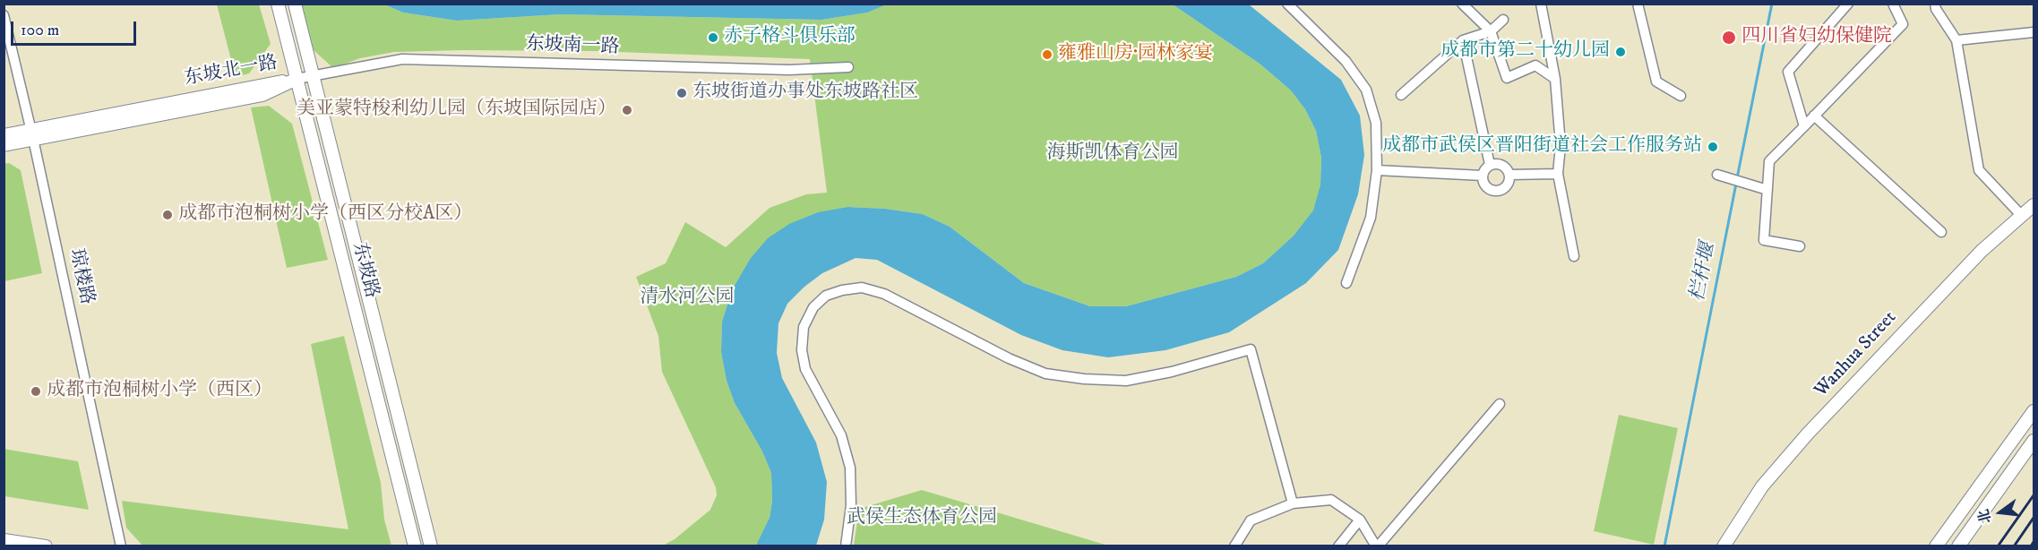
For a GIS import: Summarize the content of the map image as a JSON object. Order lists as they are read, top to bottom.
{
  "streets": {
    "street": [
      "东坡南一路",
      "东坡北一路",
      "东坡路",
      "琼楼路",
      "Wanhua Street"
    ]
  },
  "crossings": [
    ["东坡南一路", "东坡北一路"],
    ["东坡南一路", "东坡路"],
    ["东坡北一路", "东坡路"],
    ["东坡北一路", "琼楼路"]
  ],
  "water": ["栏杆堰"],
  "parks": ["海斯凯体育公园", "清水河公园", "武侯生态体育公园"],
  "places": [
    "赤子格斗俱乐部",
    "四川省妇幼保健院",
    "成都市第二十幼儿园",
    "雍雅山房·园林家宴",
    "东坡街道办事处东坡路社区",
    "美亚蒙特梭利幼儿园（东坡国际园店）",
    "成都市武侯区晋阳街道社会工作服务站",
    "成都市泡桐树小学（西区分校A区）",
    "成都市泡桐树小学（西区）"
  ],
  "scale_bar": "100 m",
  "north": "left"
}
